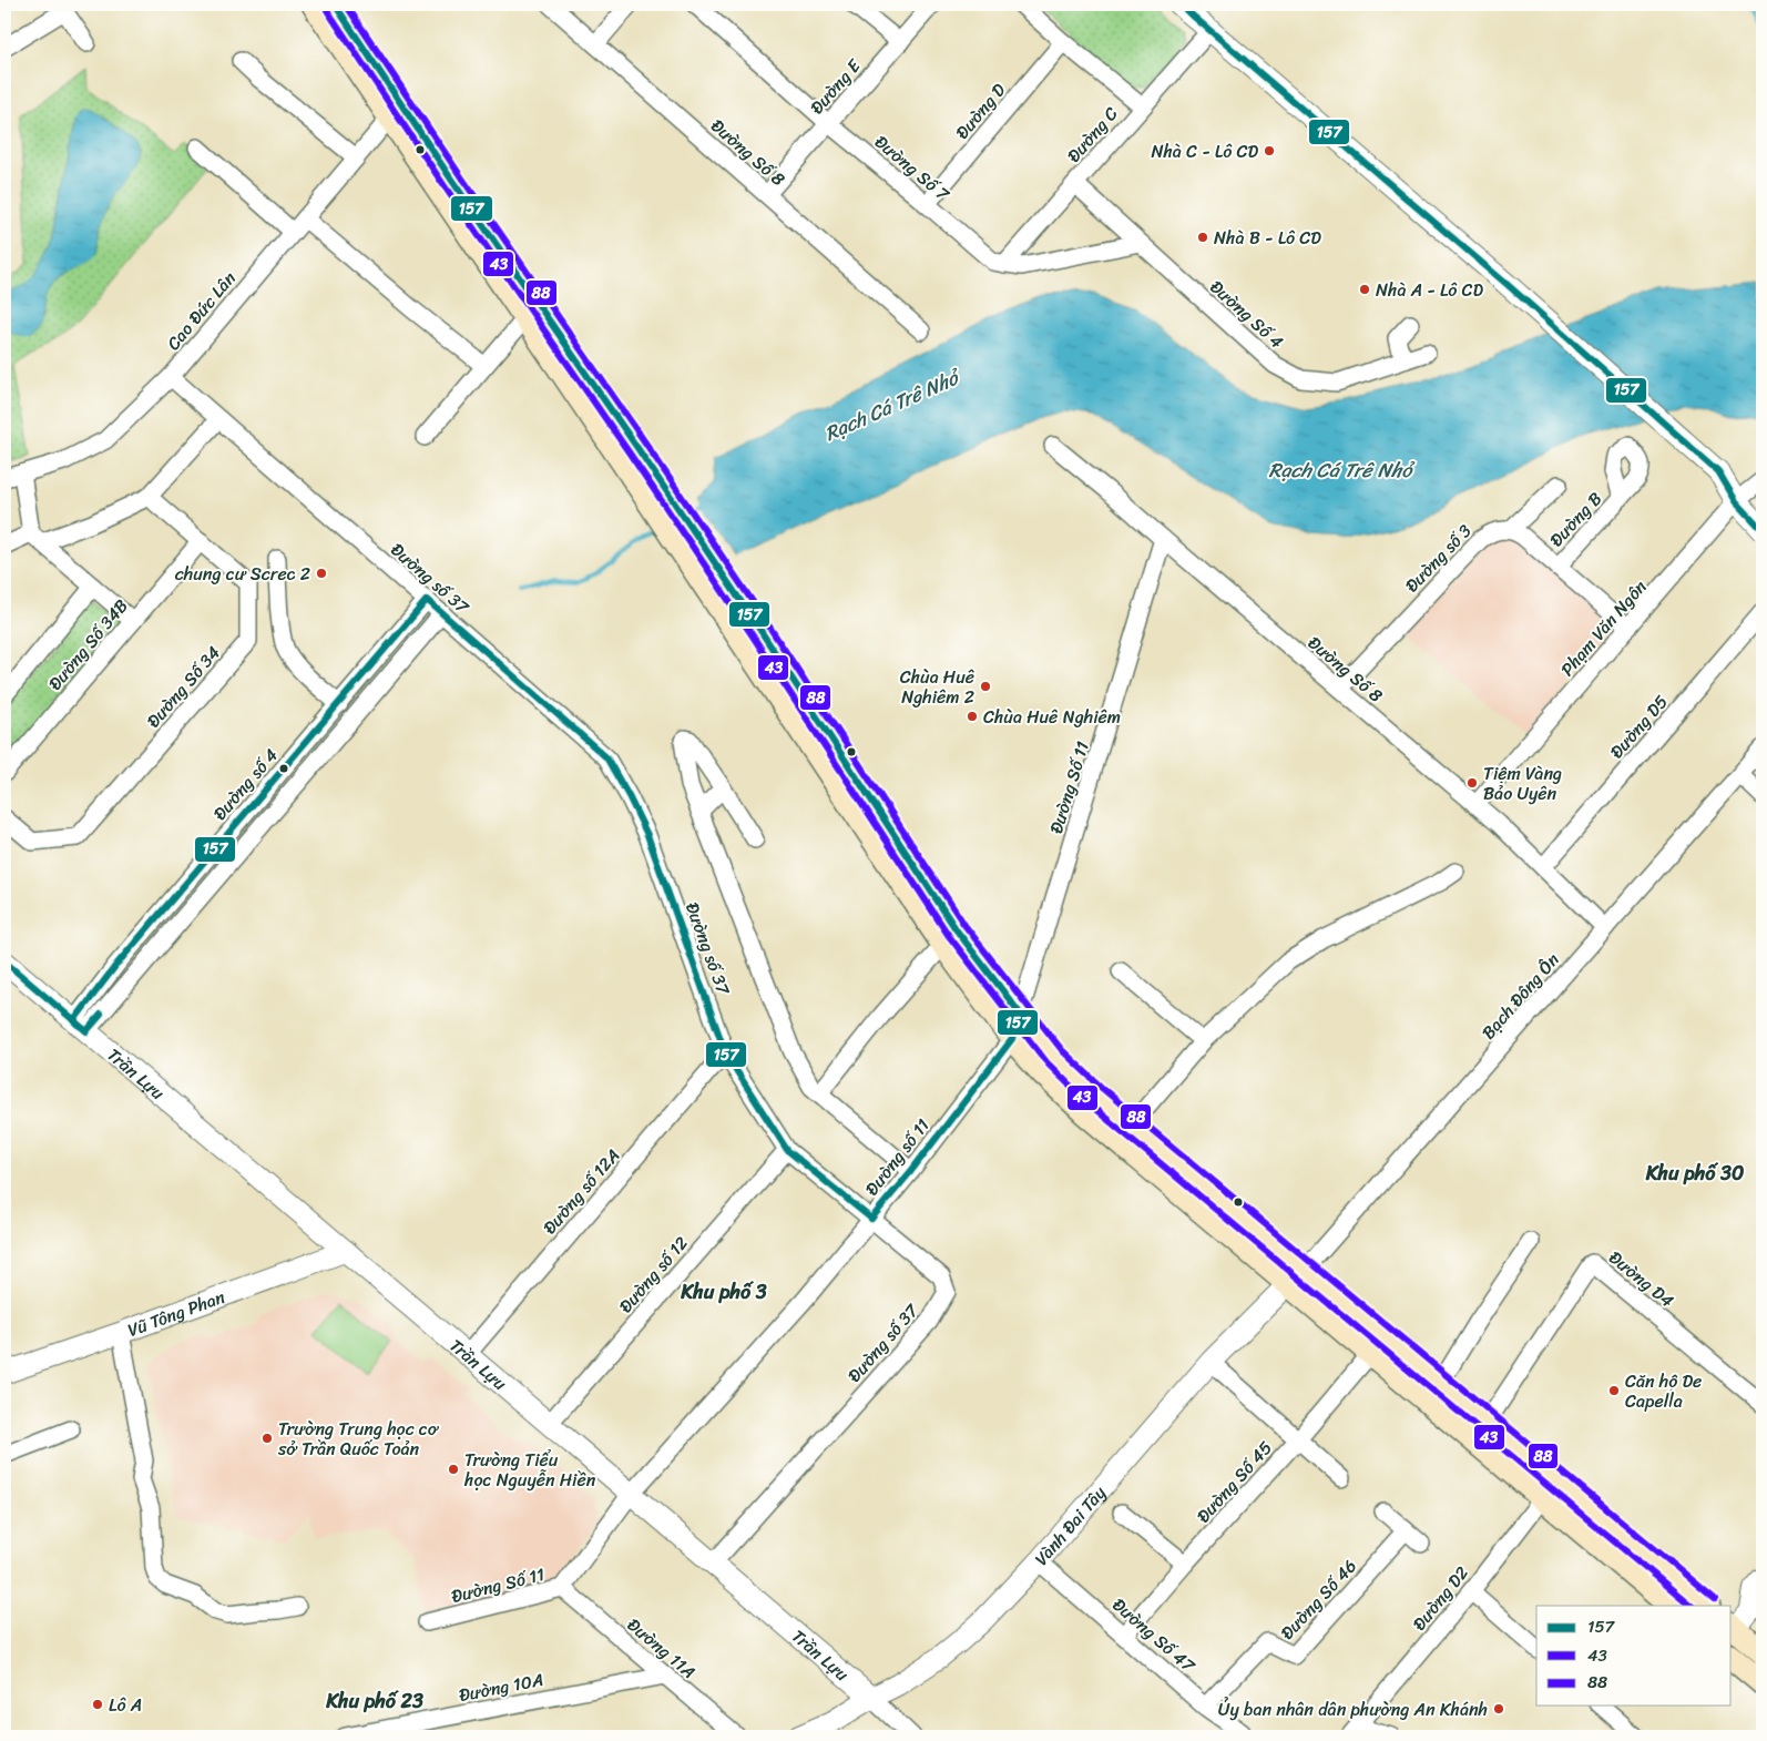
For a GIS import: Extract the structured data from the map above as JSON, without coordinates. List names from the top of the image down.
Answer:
{
  "streets": {
    "street": [
      "Đường E",
      "Đường D",
      "Đường C",
      "Đường Số 8",
      "Đường Số 7",
      "Cao Đức Lân",
      "Đường Số 4",
      "Đường B",
      "Đường số 3",
      "Đường số 37",
      "Phạm Văn Ngôn",
      "Đường Số 34B",
      "Đường Số 34",
      "Đường D5",
      "Đường số 4",
      "Đường Số 11",
      "Bạch Đông Ôn",
      "Trần Lựu",
      "Đường số 11",
      "Đường số 12A",
      "Đường số 12",
      "Đường D4",
      "Vũ Tông Phan",
      "Đường Số 45",
      "Vành Đai Tây",
      "Đường D2",
      "Đường Số 46",
      "Đường Số 47",
      "Đường 11A",
      "Đường 10A"
    ]
  },
  "crossings": [
    ["Đường E", "Đường Số 8"],
    ["Đường E", "Đường Số 7"],
    ["Đường D", "Đường Số 7"],
    ["Đường C", "Đường Số 7"],
    ["Đường C", "Đường Số 4"],
    ["Đường Số 8", "Đường số 3"],
    ["Đường Số 8", "Phạm Văn Ngôn"],
    ["Đường Số 8", "Đường D5"],
    ["Đường Số 8", "Đường Số 11"],
    ["Đường Số 8", "Bạch Đông Ôn"],
    ["Đường Số 7", "Đường Số 4"],
    ["Cao Đức Lân", "Đường số 37"],
    ["Đường số 37", "Đường số 4"],
    ["Đường số 37", "Trần Lựu"],
    ["Đường số 37", "Đường số 11"],
    ["Đường số 37", "Đường số 12A"],
    ["Đường số 37", "Đường số 12"],
    ["Đường Số 34B", "Đường Số 34"],
    ["Đường số 4", "Trần Lựu"],
    ["Đường Số 11", "Trần Lựu"],
    ["Đường Số 11", "Đường số 11"],
    ["Đường Số 11", "Đường 11A"],
    ["Bạch Đông Ôn", "Vành Đai Tây"],
    ["Trần Lựu", "Đường số 11"],
    ["Trần Lựu", "Đường số 12A"],
    ["Trần Lựu", "Đường số 12"],
    ["Trần Lựu", "Vũ Tông Phan"],
    ["Trần Lựu", "Vành Đai Tây"],
    ["Đường Số 45", "Đường Số 47"],
    ["Vành Đai Tây", "Đường Số 47"],
    ["Đường Số 46", "Đường Số 47"],
    ["Đường 11A", "Đường 10A"]
  ],
  "districts": ["Khu phố 30", "Khu phố 3", "Khu phố 23"],
  "water": ["Rạch Cá Trê Nhỏ"],
  "places": [
    "Nhà C - Lô CD",
    "Nhà B - Lô CD",
    "Nhà A - Lô CD",
    "chung cư Screc 2",
    "Chùa Huê Nghiêm 2",
    "Chùa Huê Nghiêm",
    "Tiệm Vàng Bảo Uyên",
    "Căn hộ De Capella",
    "Trường Trung học cơ sở Trần Quốc Toản",
    "Trường Tiểu học Nguyễn Hiền",
    "Lô A",
    "Ủy ban nhân dân phường An Khánh"
  ],
  "lines": ["transit line 157", "transit line 88", "transit line 43"],
  "legend": ["157", "43", "88"]
}
